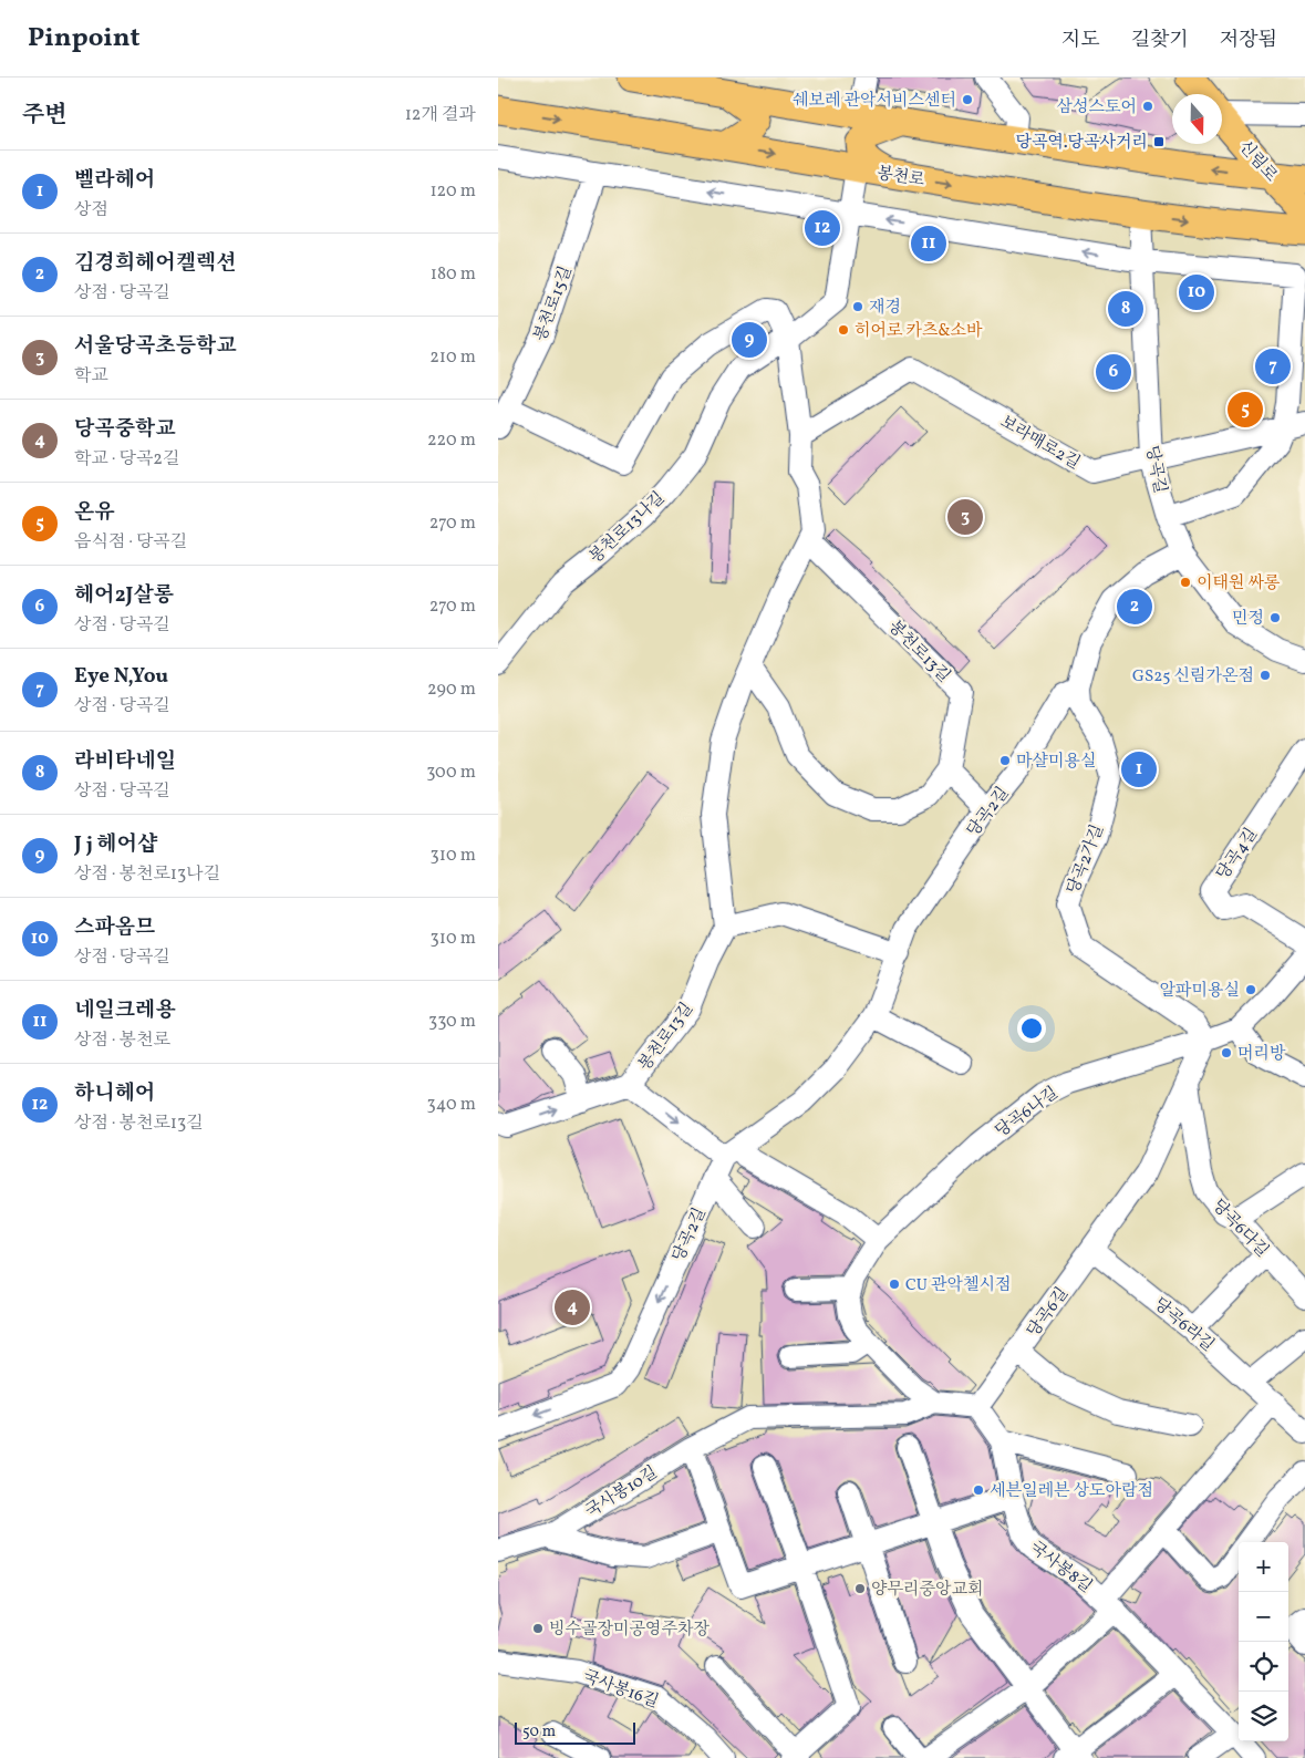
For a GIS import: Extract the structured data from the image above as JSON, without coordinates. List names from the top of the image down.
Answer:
{
  "streets": {
    "main road": ["신림로", "봉천로"],
    "street": [
      "봉천로15길",
      "보라매로2길",
      "당곡길",
      "봉천로13나길",
      "봉천로13길",
      "당곡2길",
      "당곡4길",
      "당곡2가길",
      "당곡6나길",
      "당곡6다길",
      "당곡6길",
      "당곡6라길",
      "국사봉10길",
      "국사봉8길",
      "국사봉16길"
    ]
  },
  "crossings": [
    ["봉천로", "당곡길"],
    ["보라매로2길", "당곡길"],
    ["봉천로13길", "당곡2길"],
    ["당곡2길", "당곡2가길"],
    ["당곡2가길", "당곡6나길"],
    ["당곡2가길", "당곡6길"],
    ["당곡6나길", "당곡6길"],
    ["당곡6나길", "국사봉10길"],
    ["당곡6다길", "당곡6길"],
    ["당곡6길", "당곡6라길"],
    ["당곡6길", "국사봉8길"]
  ],
  "places": {
    "other": [
      "쉐보레 관악서비스센터",
      "삼성스토어",
      "재경",
      "히어로 카츠&소바",
      "이태원 싸롱",
      "민정",
      "GS25 신림가온점",
      "마샬미용실",
      "알파미용실",
      "머리방",
      "CU 관악첼시점",
      "세븐일레븐 상도아람점",
      "양무리중앙교회",
      "빙수골장미공영주차장"
    ],
    "transit": ["당곡역.당곡사거리"]
  },
  "scale_bar": "50 m",
  "north": "bottom",
  "page": {
    "header": "Pinpoint",
    "nav": ["지도", "길찾기", "저장됨"],
    "heading": ["주변", "12개 결과"],
    "list": [
      {
        "mark": "1",
        "name": "벨라헤어",
        "note": "상점",
        "value": "120 m"
      },
      {
        "mark": "2",
        "name": "김경희헤어켈렉션",
        "note": "상점 · 당곡길",
        "value": "180 m"
      },
      {
        "mark": "3",
        "name": "서울당곡초등학교",
        "note": "학교",
        "value": "210 m"
      },
      {
        "mark": "4",
        "name": "당곡중학교",
        "note": "학교 · 당곡2길",
        "value": "220 m"
      },
      {
        "mark": "5",
        "name": "온유",
        "note": "음식점 · 당곡길",
        "value": "270 m"
      },
      {
        "mark": "6",
        "name": "헤어2J살롱",
        "note": "상점 · 당곡길",
        "value": "270 m"
      },
      {
        "mark": "7",
        "name": "Eye N,You",
        "note": "상점 · 당곡길",
        "value": "290 m"
      },
      {
        "mark": "8",
        "name": "라비타네일",
        "note": "상점 · 당곡길",
        "value": "300 m"
      },
      {
        "mark": "9",
        "name": "J j 헤어샵",
        "note": "상점 · 봉천로13나길",
        "value": "310 m"
      },
      {
        "mark": "10",
        "name": "스파옴므",
        "note": "상점 · 당곡길",
        "value": "310 m"
      },
      {
        "mark": "11",
        "name": "네일크레용",
        "note": "상점 · 봉천로",
        "value": "330 m"
      },
      {
        "mark": "12",
        "name": "하니헤어",
        "note": "상점 · 봉천로13길",
        "value": "340 m"
      }
    ],
    "pins": [
      "12",
      "11",
      "10",
      "8",
      "9",
      "7",
      "6",
      "5",
      "3",
      "2",
      "1",
      "4"
    ],
    "map_buttons": ["+", "−"],
    "scale": "50 m"
  }
}
